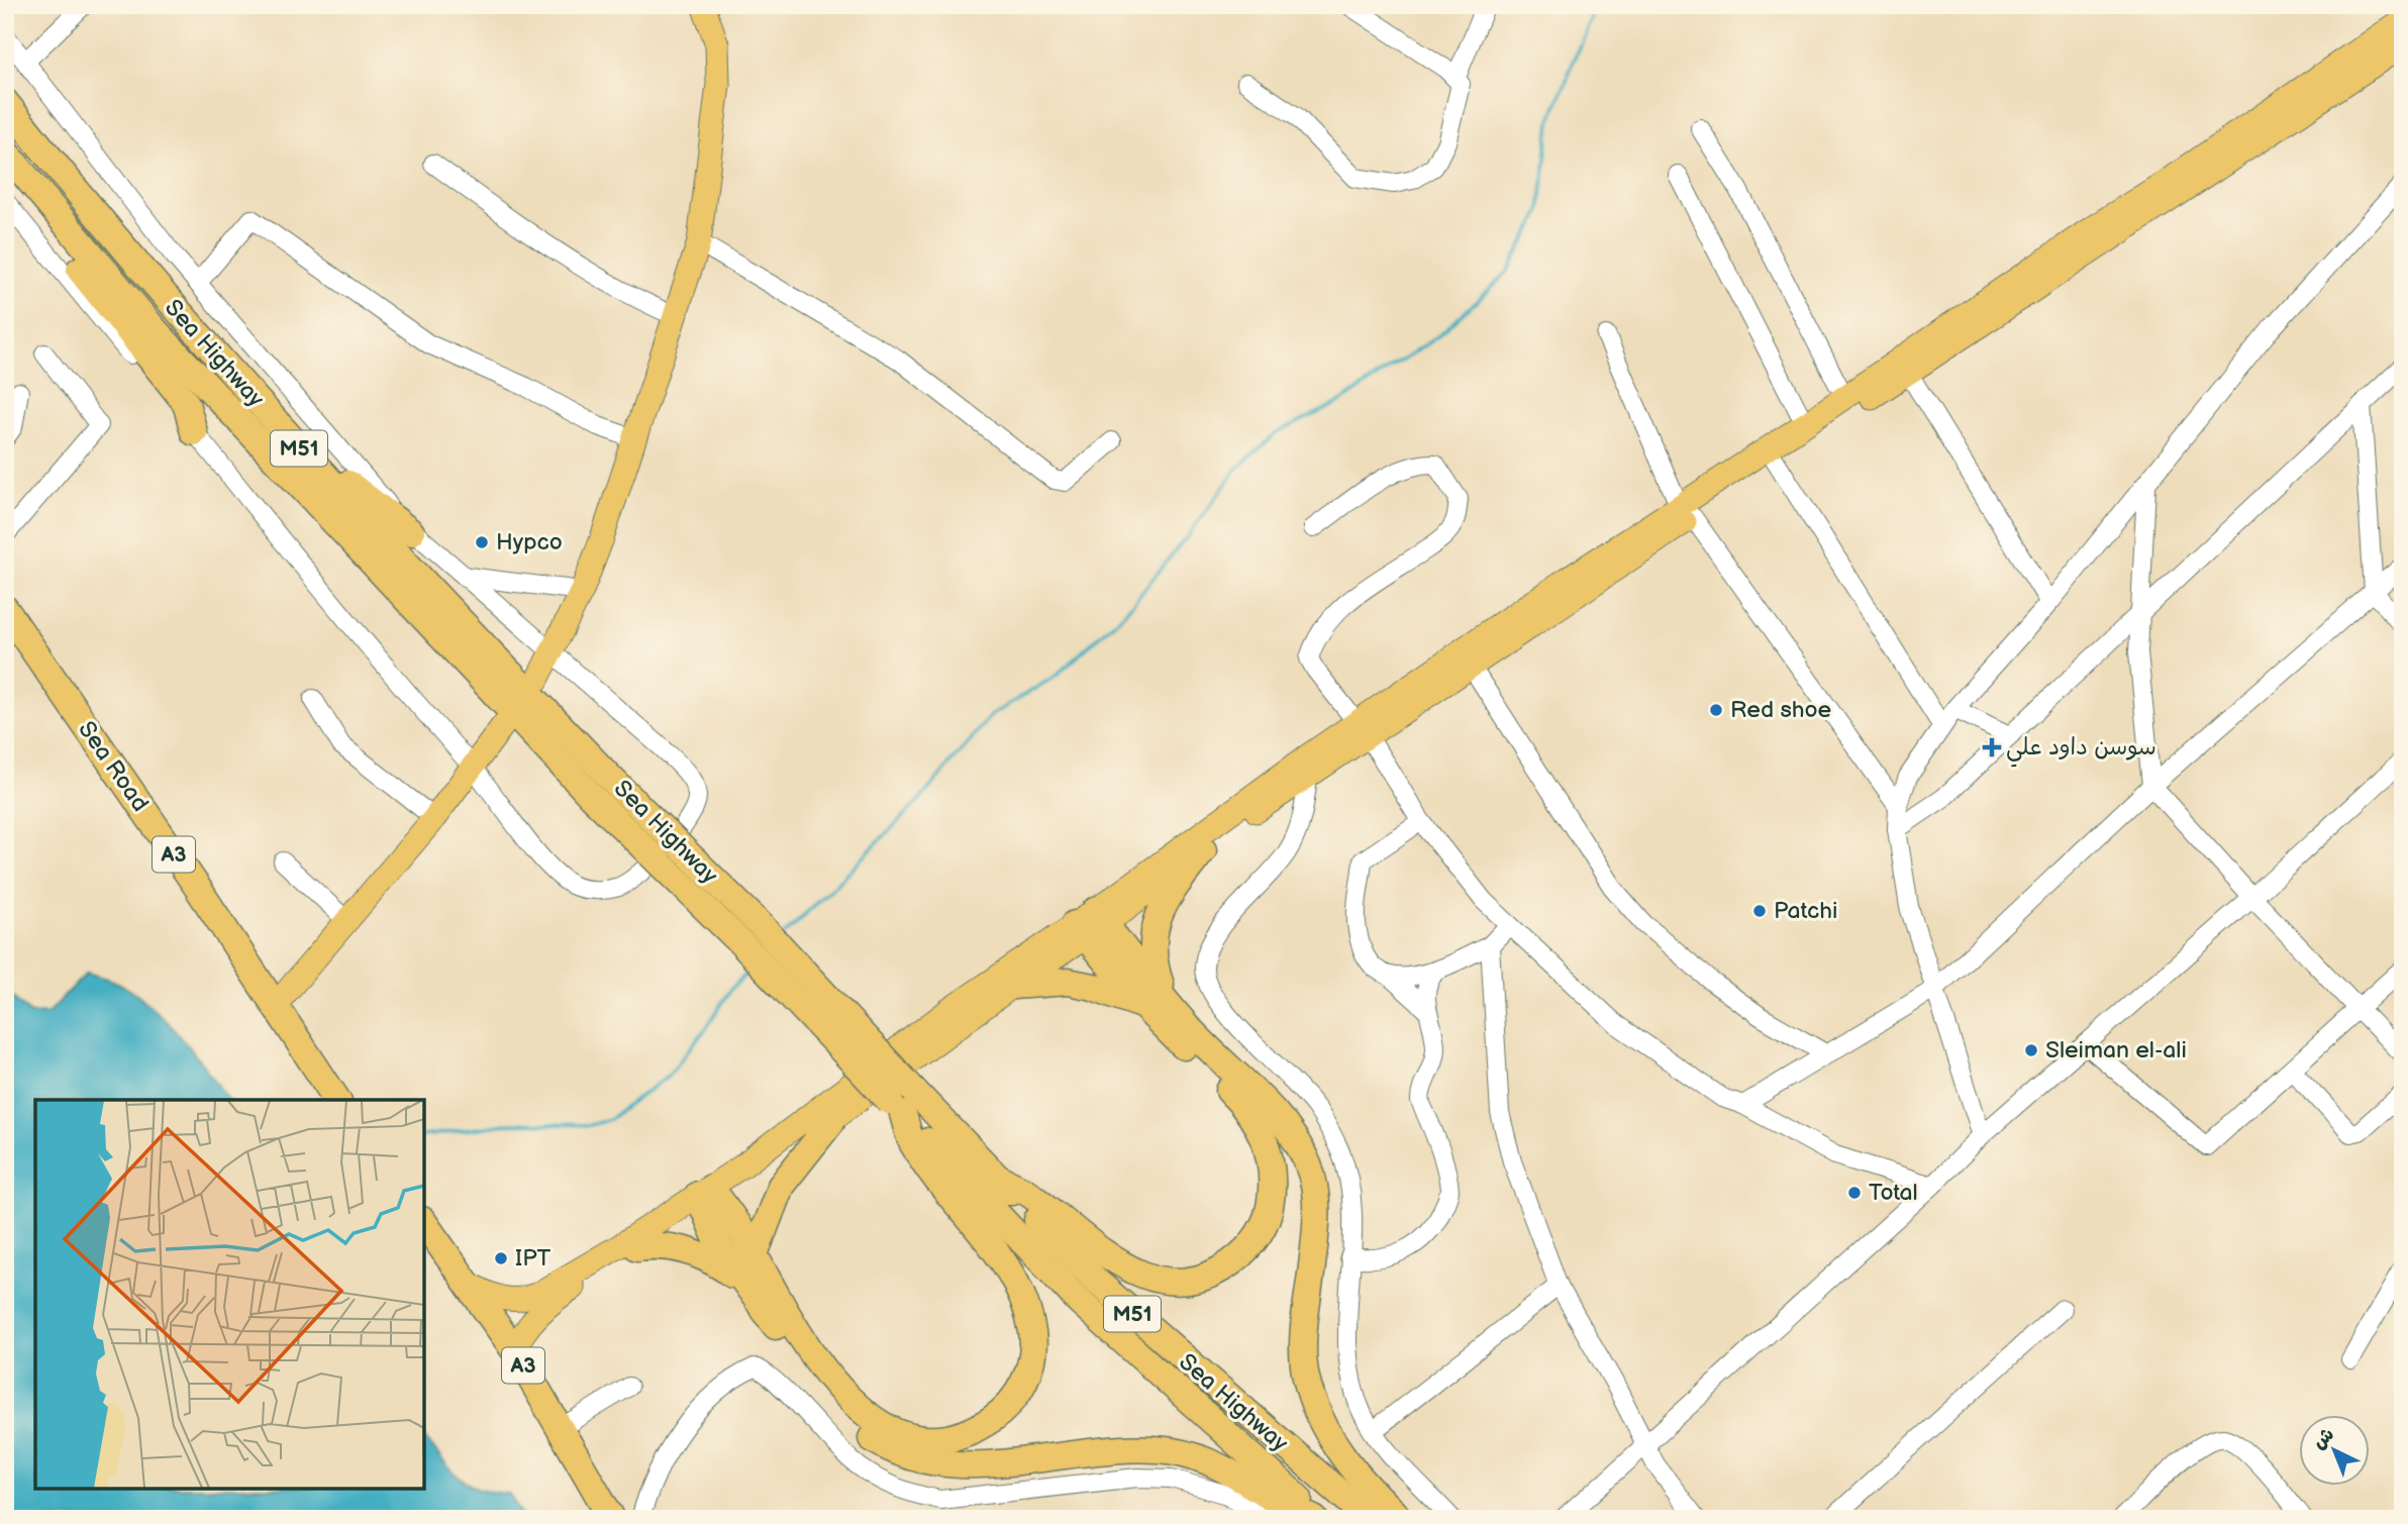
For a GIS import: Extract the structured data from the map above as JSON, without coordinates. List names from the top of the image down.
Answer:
{
  "streets": {
    "highway": [
      "Sea Highway",
      "M51",
      "Sea Road",
      "A3"
    ]
  },
  "places": {
    "other": [
      "Hypco",
      "Red shoe",
      "Patchi",
      "Sleiman el-ali",
      "Total",
      "IPT"
    ],
    "health": ["سوسن داود علي"]
  },
  "north": "top left"
}
